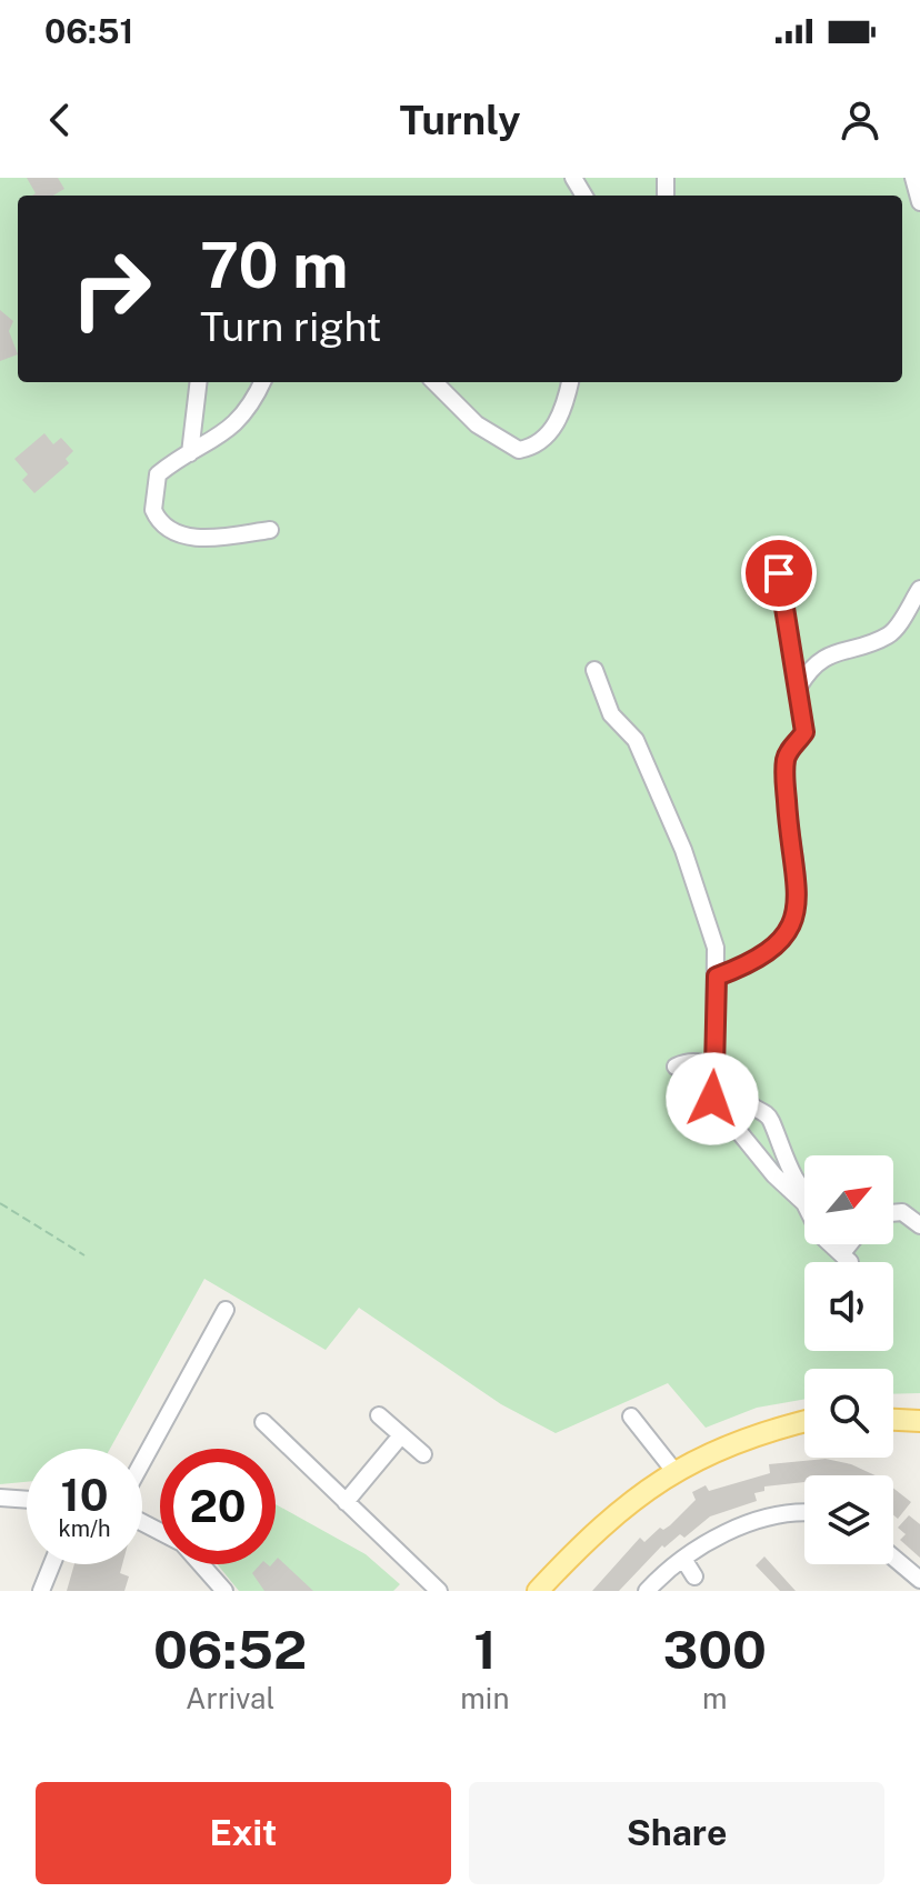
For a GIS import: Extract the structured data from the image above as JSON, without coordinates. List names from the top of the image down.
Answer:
{
  "north": "top right",
  "page": {
    "status": "06:51",
    "header": "Turnly",
    "turn": ["70 m", "Turn right"],
    "speed": "10 km/h",
    "limit": "20",
    "eta": [
      "06:52",
      "Arrival",
      "1",
      "min",
      "300",
      "m"
    ],
    "buttons": ["Exit", "Share"]
  }
}
